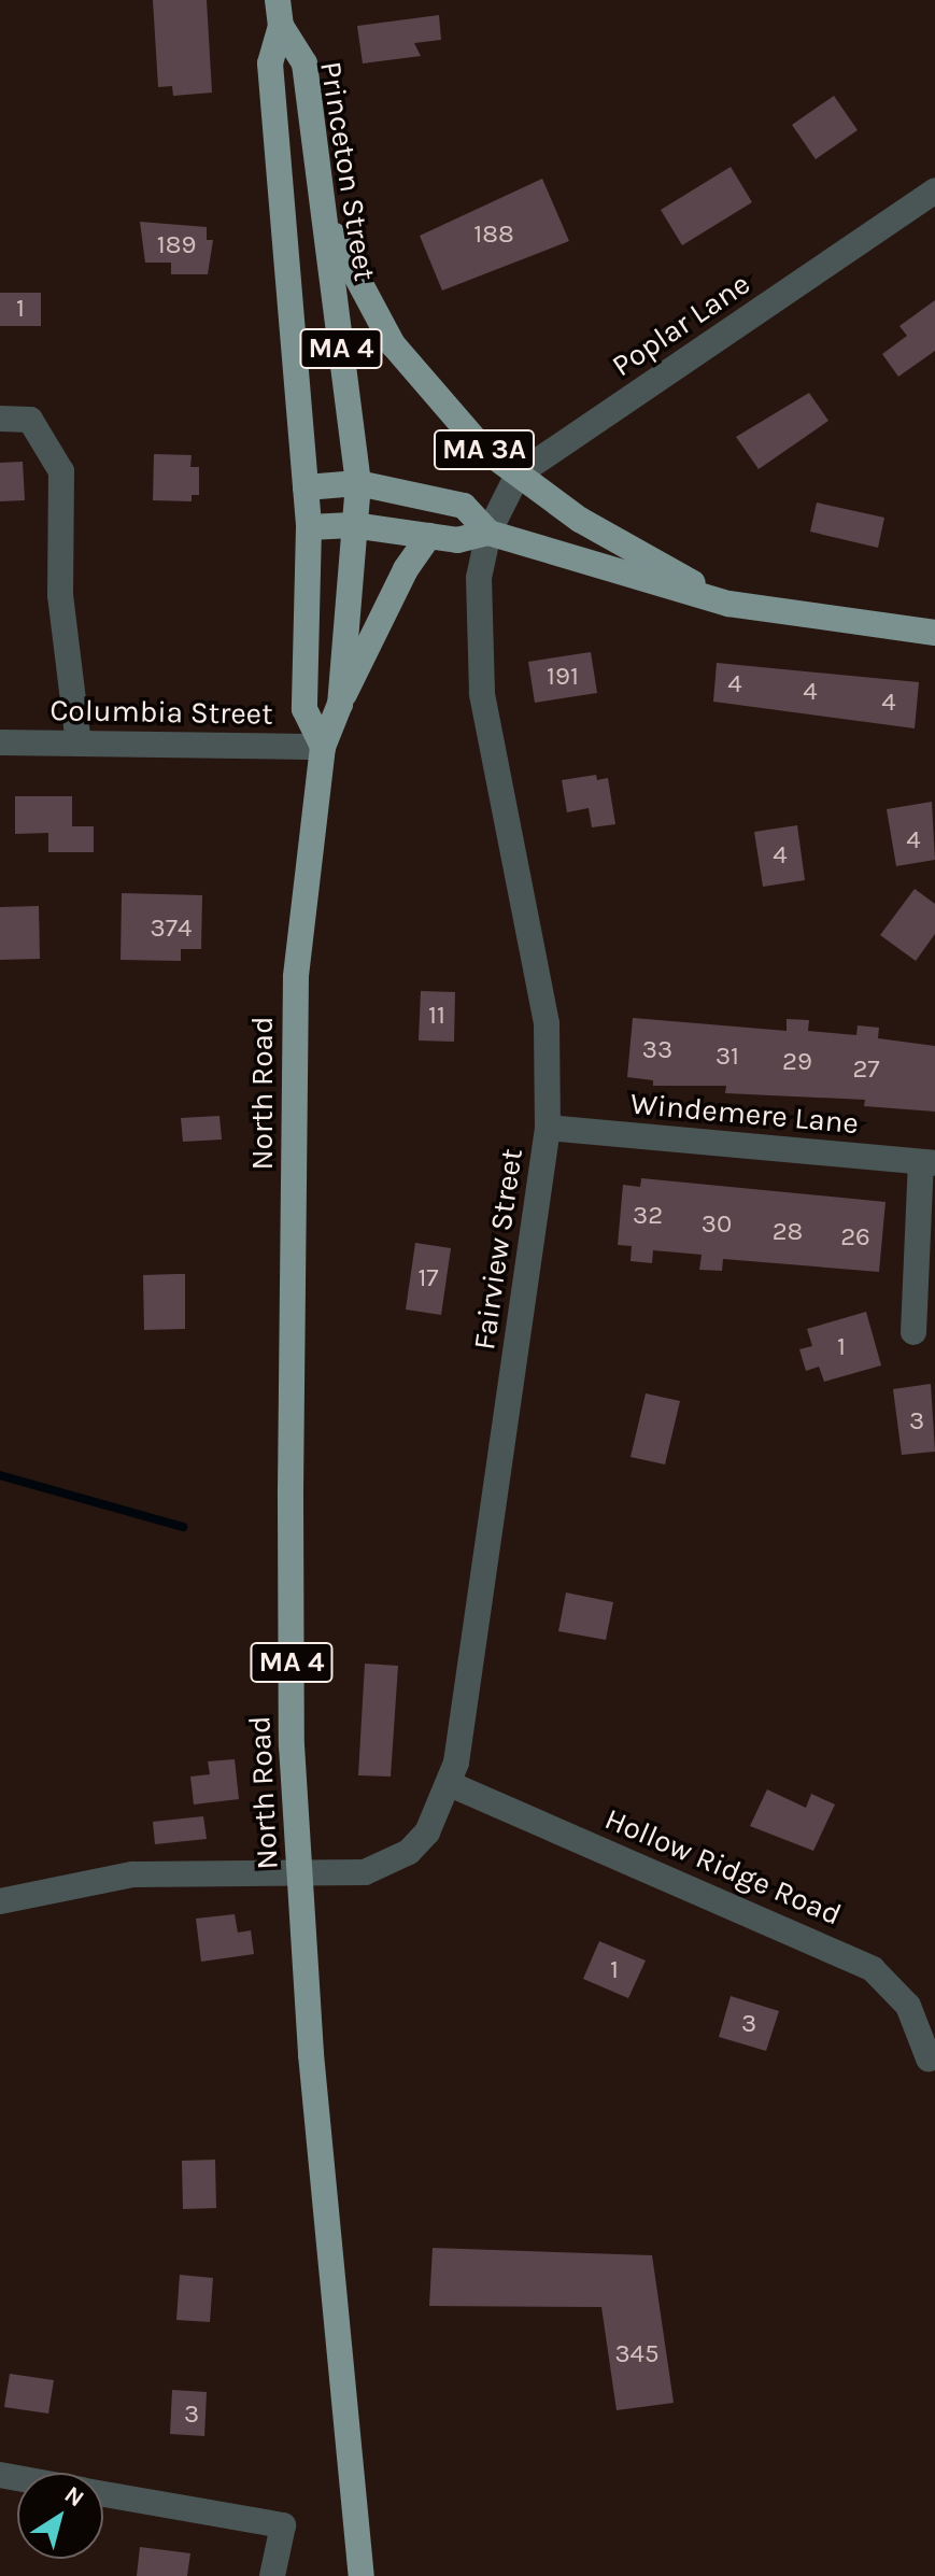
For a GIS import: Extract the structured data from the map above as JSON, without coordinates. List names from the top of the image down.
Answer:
{
  "streets": {
    "main road": [
      "Princeton Street",
      "MA 4",
      "MA 3A",
      "North Road"
    ],
    "street": [
      "Poplar Lane",
      "Columbia Street",
      "Windemere Lane",
      "Fairview Street",
      "Hollow Ridge Road"
    ]
  },
  "crossings": [
    ["Princeton Street", "MA 3A"],
    ["Princeton Street", "North Road"],
    ["Poplar Lane", "MA 3A"],
    ["Poplar Lane", "Fairview Street"],
    ["MA 3A", "North Road"],
    ["MA 3A", "Fairview Street"],
    ["Columbia Street", "North Road"],
    ["North Road", "Fairview Street"],
    ["Windemere Lane", "Fairview Street"],
    ["Fairview Street", "Hollow Ridge Road"]
  ],
  "house_numbers": [
    "188",
    "189",
    "1",
    "191",
    "4",
    "4",
    "4",
    "4",
    "4",
    "374",
    "11",
    "33",
    "31",
    "29",
    "27",
    "32",
    "30",
    "28",
    "26",
    "17",
    "1",
    "3",
    "1",
    "3",
    "345",
    "3"
  ],
  "north": "top right"
}
